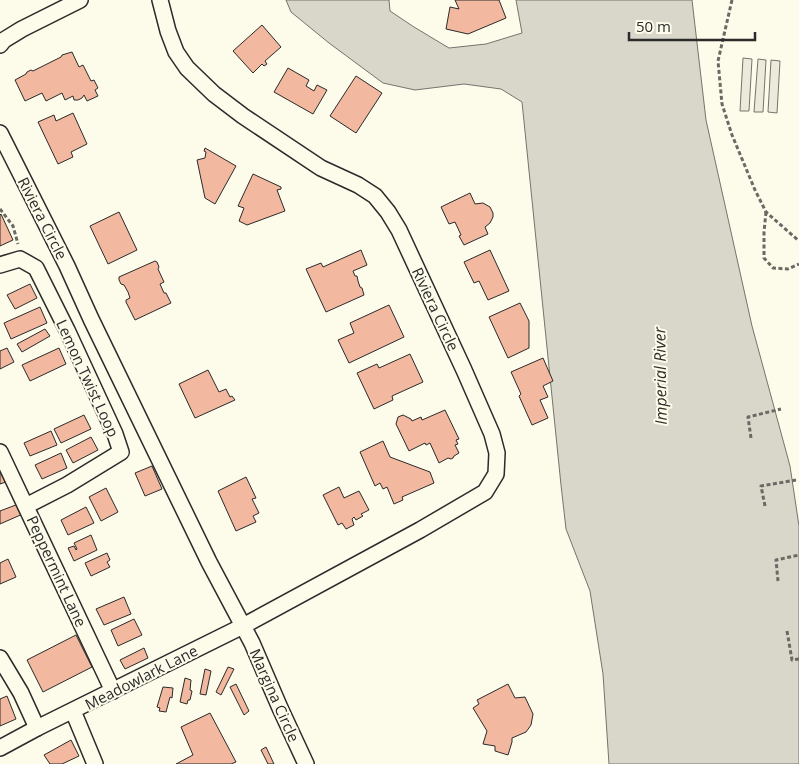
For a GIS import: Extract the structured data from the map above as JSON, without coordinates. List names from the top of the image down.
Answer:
{
  "streets": {
    "street": [
      "Riviera Circle",
      "Lemon Twist Loop",
      "Peppermint Lane",
      "Meadowlark Lane",
      "Margina Circle"
    ]
  },
  "crossings": [
    ["Riviera Circle", "Meadowlark Lane"],
    ["Riviera Circle", "Margina Circle"],
    ["Lemon Twist Loop", "Peppermint Lane"],
    ["Peppermint Lane", "Meadowlark Lane"],
    ["Meadowlark Lane", "Margina Circle"]
  ],
  "water": ["Imperial River"],
  "scale_bar": "50 m"
}
